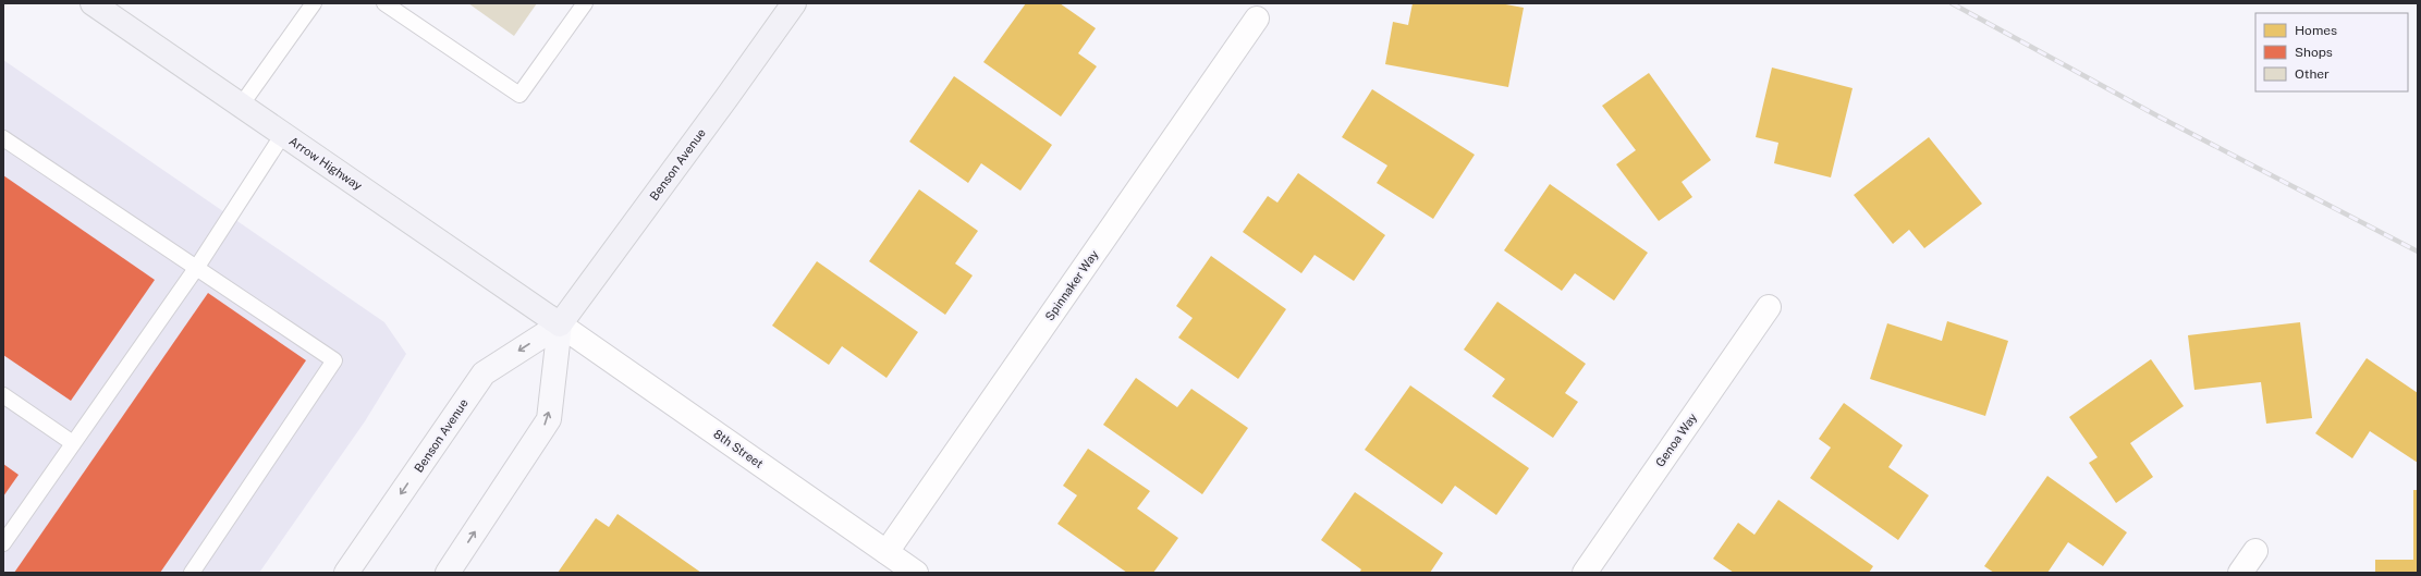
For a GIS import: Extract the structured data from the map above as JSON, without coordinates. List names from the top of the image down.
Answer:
{
  "streets": {
    "main road": ["Arrow Highway", "Benson Avenue"],
    "street": ["Spinnaker Way", "Genoa Way", "8th Street"]
  },
  "crossings": [
    ["Arrow Highway", "Benson Avenue"],
    ["Arrow Highway", "8th Street"],
    ["Benson Avenue", "8th Street"],
    ["Spinnaker Way", "8th Street"]
  ],
  "legend": ["Homes", "Shops", "Other"]
}
